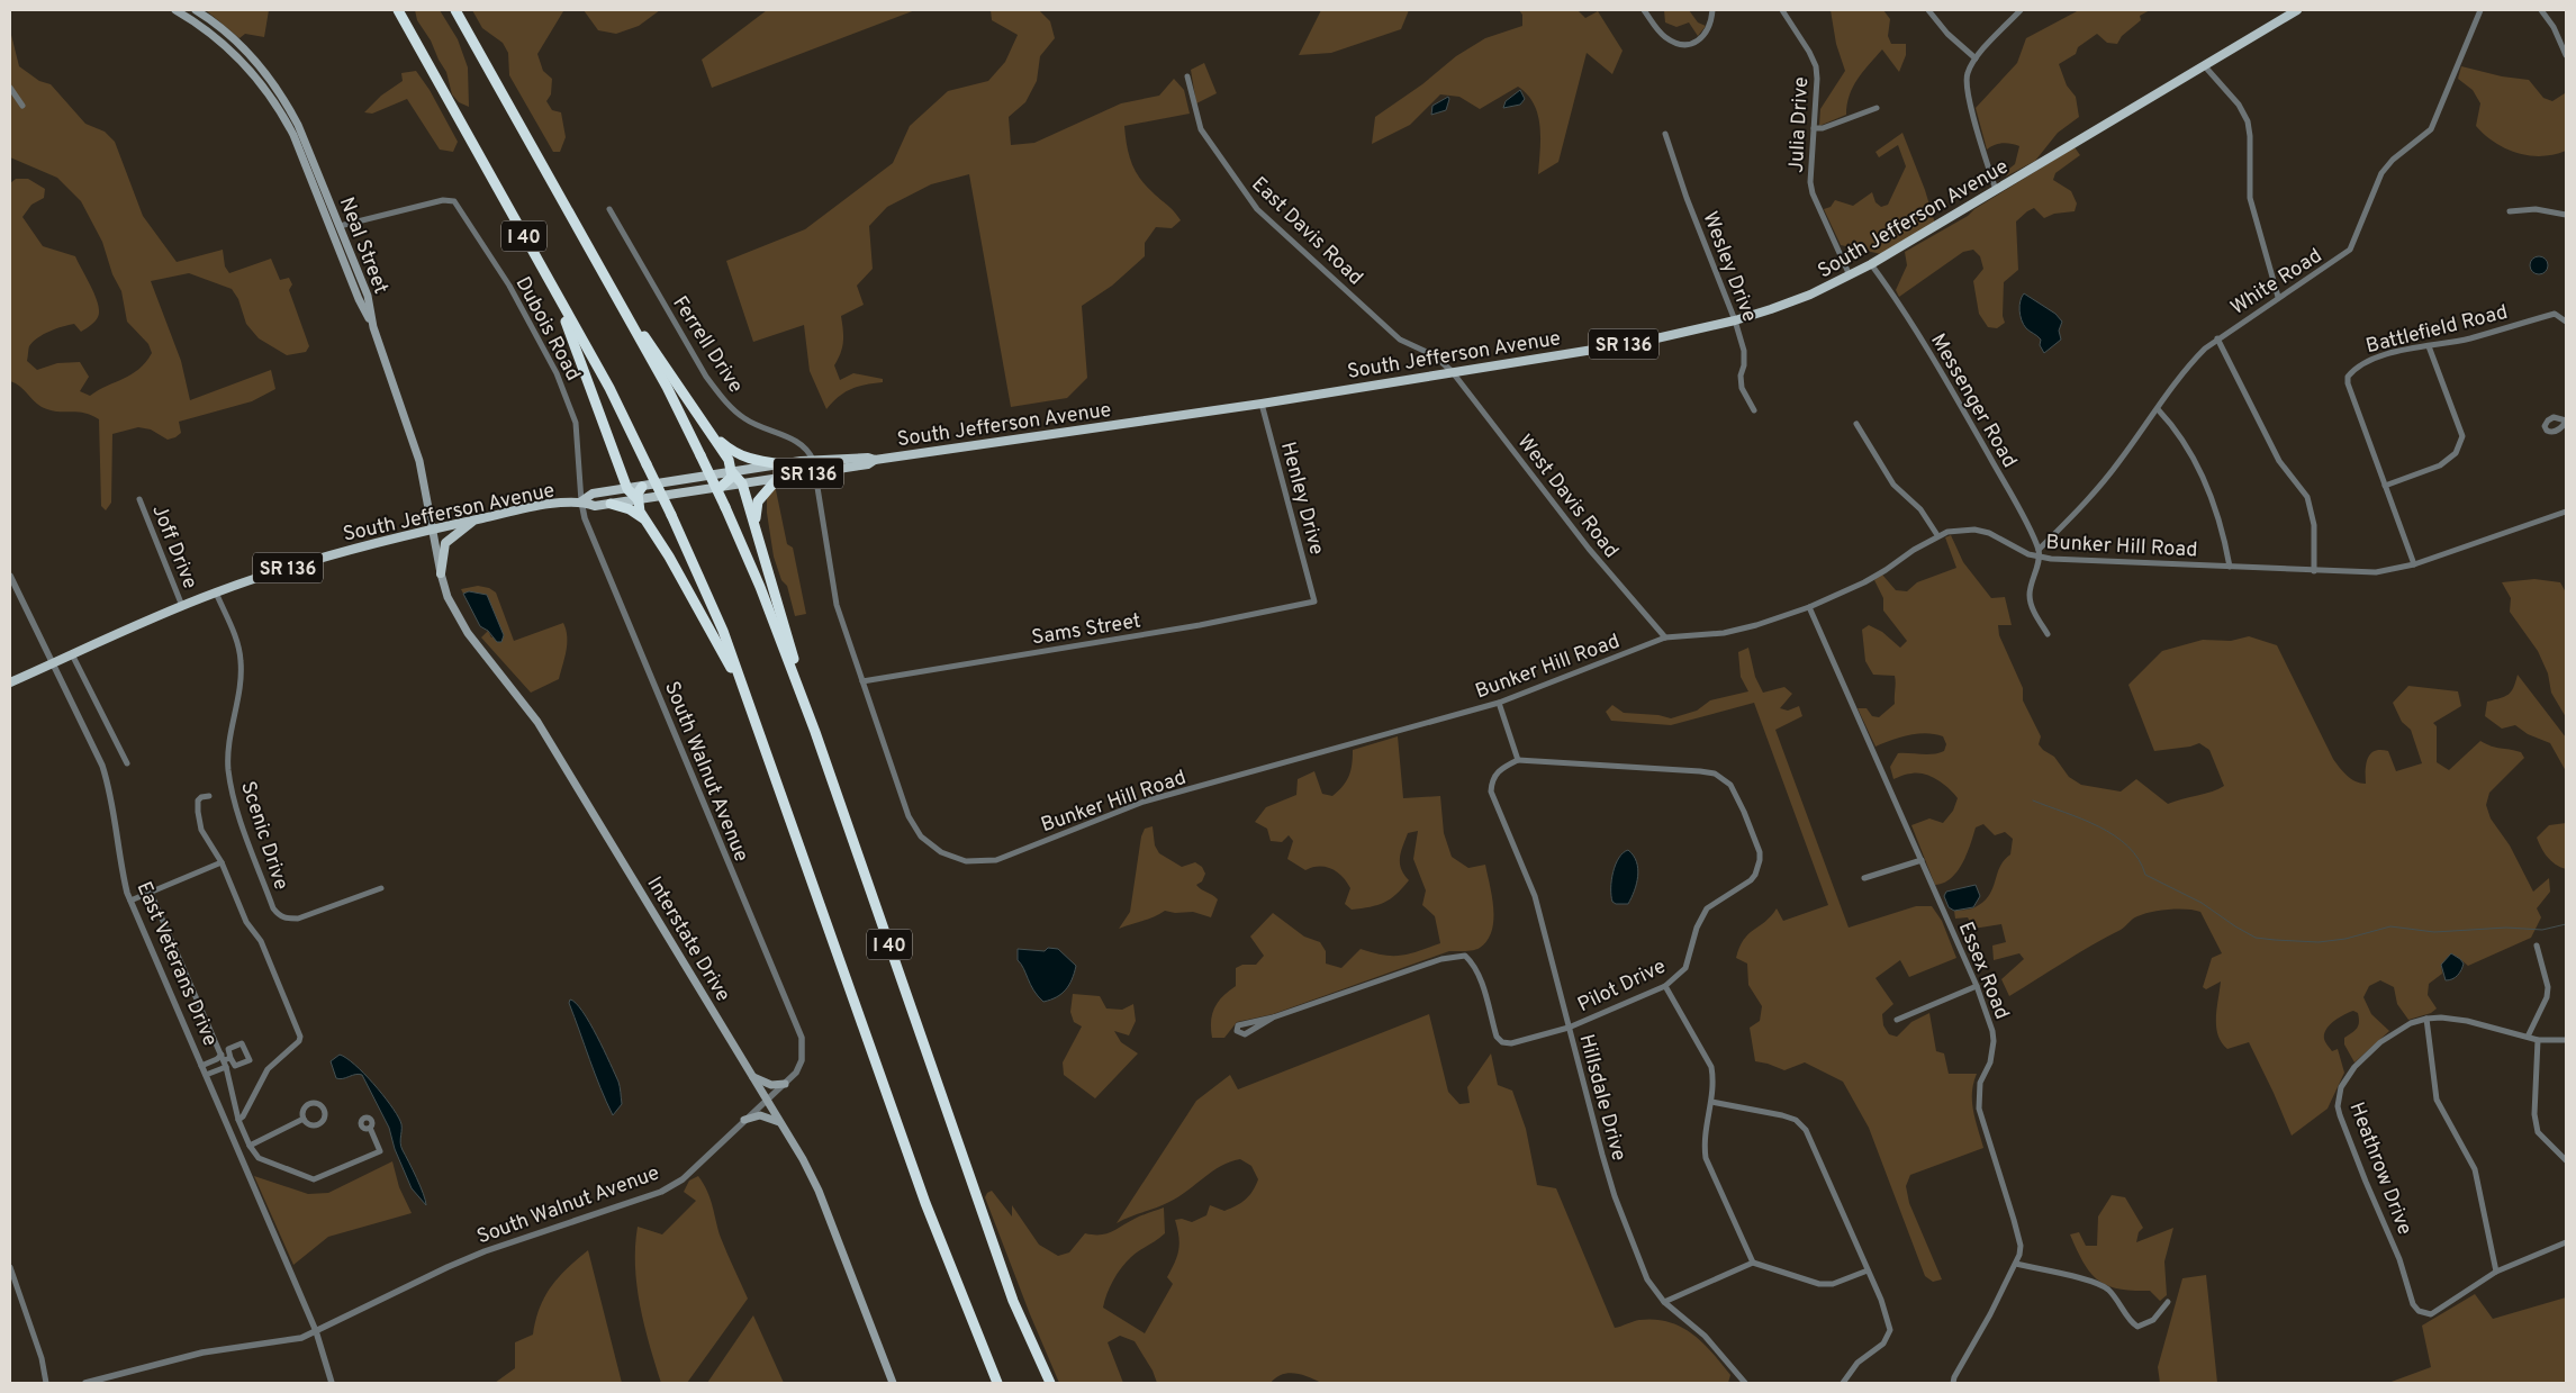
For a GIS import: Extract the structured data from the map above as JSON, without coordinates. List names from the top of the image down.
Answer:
{
  "streets": {
    "highway": ["I 40"],
    "main road": [
      "South Jefferson Avenue",
      "Neal Street",
      "SR 136",
      "Interstate Drive"
    ],
    "street": [
      "Julia Drive",
      "East Davis Road",
      "Wesley Drive",
      "White Road",
      "Dubois Road",
      "Battlefield Road",
      "Ferrell Drive",
      "Messenger Road",
      "West Davis Road",
      "Henley Drive",
      "Bunker Hill Road",
      "Joff Drive",
      "Sams Street",
      "South Walnut Avenue",
      "Scenic Drive",
      "East Veterans Drive",
      "Essex Road",
      "Pilot Drive",
      "Hillsdale Drive",
      "Heathrow Drive"
    ]
  },
  "crossings": [
    ["Julia Drive", "South Jefferson Avenue"],
    ["South Jefferson Avenue", "East Davis Road"],
    ["South Jefferson Avenue", "Neal Street"],
    ["South Jefferson Avenue", "Wesley Drive"],
    ["South Jefferson Avenue", "Dubois Road"],
    ["South Jefferson Avenue", "Ferrell Drive"],
    ["South Jefferson Avenue", "Messenger Road"],
    ["South Jefferson Avenue", "West Davis Road"],
    ["South Jefferson Avenue", "Henley Drive"],
    ["South Jefferson Avenue", "Bunker Hill Road"],
    ["South Jefferson Avenue", "Joff Drive"],
    ["South Jefferson Avenue", "South Walnut Avenue"],
    ["South Jefferson Avenue", "Scenic Drive"],
    ["South Jefferson Avenue", "Interstate Drive"],
    ["South Jefferson Avenue", "East Veterans Drive"],
    ["East Davis Road", "West Davis Road"],
    ["Neal Street", "Dubois Road"],
    ["Neal Street", "Interstate Drive"],
    ["White Road", "Messenger Road"],
    ["Dubois Road", "South Walnut Avenue"],
    ["Battlefield Road", "Bunker Hill Road"],
    ["Ferrell Drive", "Bunker Hill Road"],
    ["Messenger Road", "Bunker Hill Road"],
    ["West Davis Road", "Bunker Hill Road"],
    ["Henley Drive", "Sams Street"],
    ["Bunker Hill Road", "Sams Street"],
    ["Bunker Hill Road", "Essex Road"],
    ["South Walnut Avenue", "Interstate Drive"],
    ["South Walnut Avenue", "East Veterans Drive"],
    ["Pilot Drive", "Hillsdale Drive"]
  ]
}
